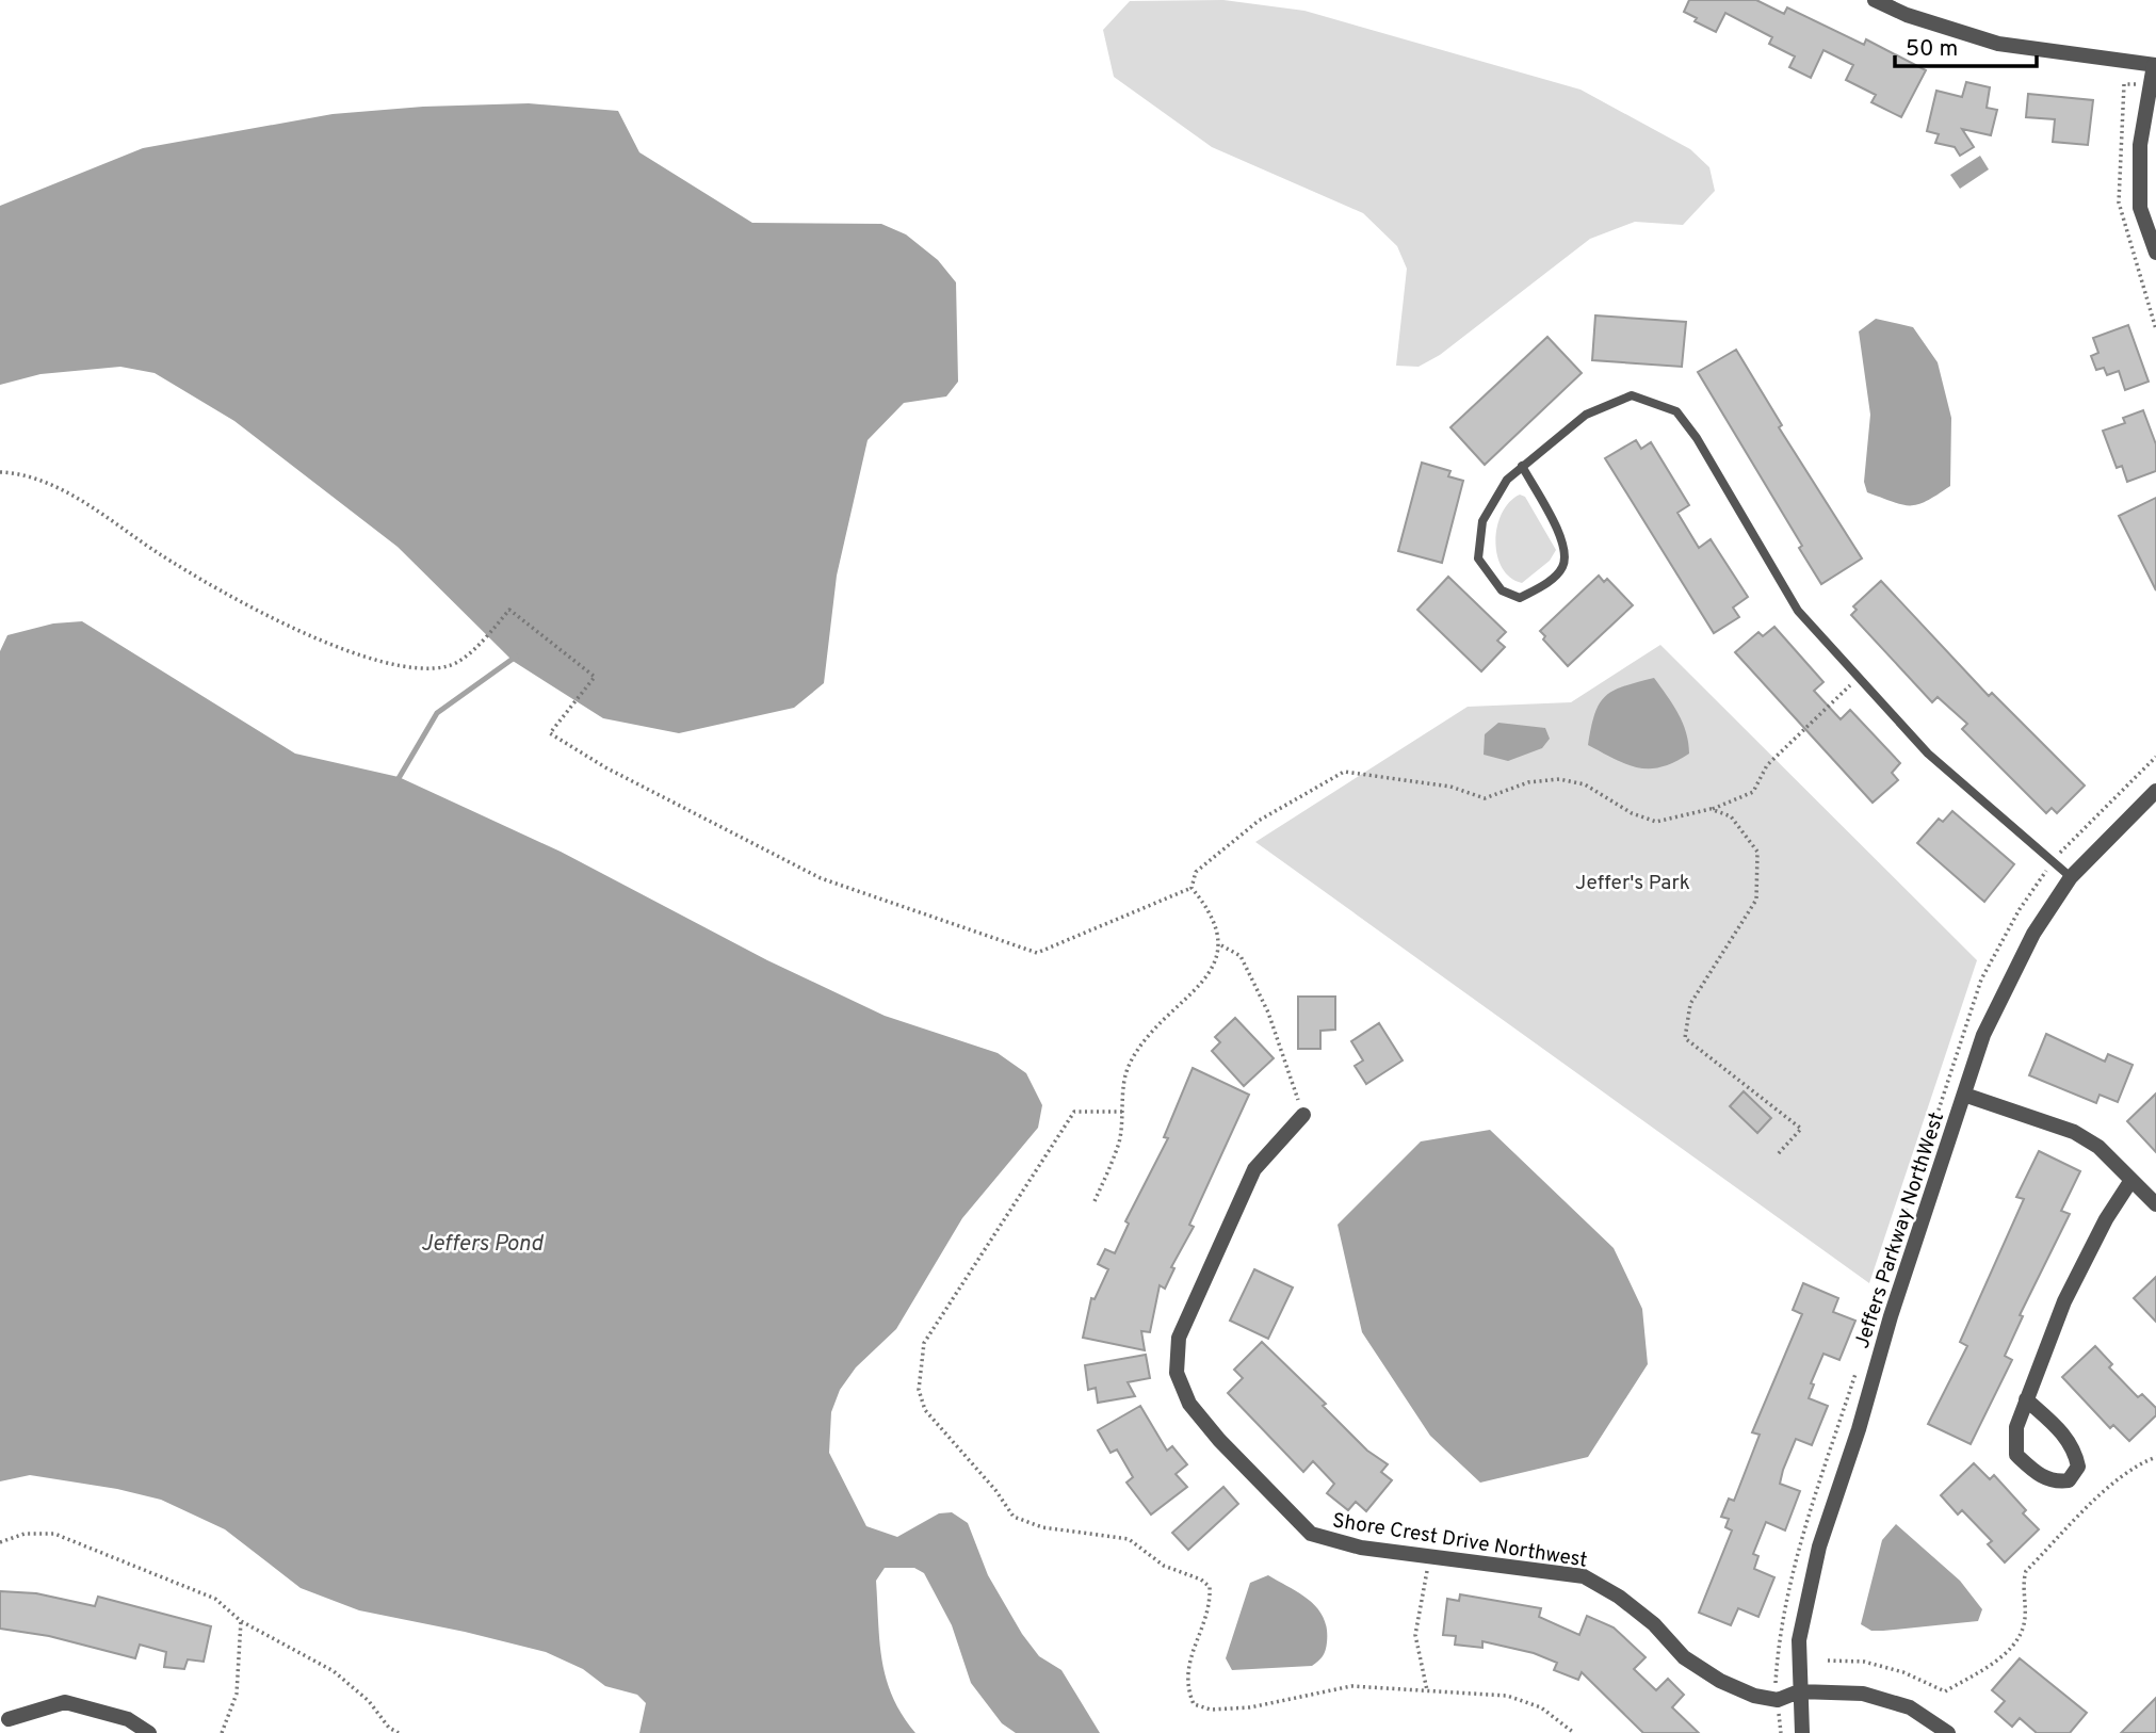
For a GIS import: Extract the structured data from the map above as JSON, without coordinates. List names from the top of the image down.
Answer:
{
  "streets": {
    "street": ["Jeffers Parkway NorthWest", "Shore Crest Drive Northwest"]
  },
  "crossings": [
    ["Jeffers Parkway NorthWest", "Shore Crest Drive Northwest"]
  ],
  "water": ["Jeffers Pond"],
  "parks": ["Jeffer's Park"],
  "scale_bar": "50 m"
}
